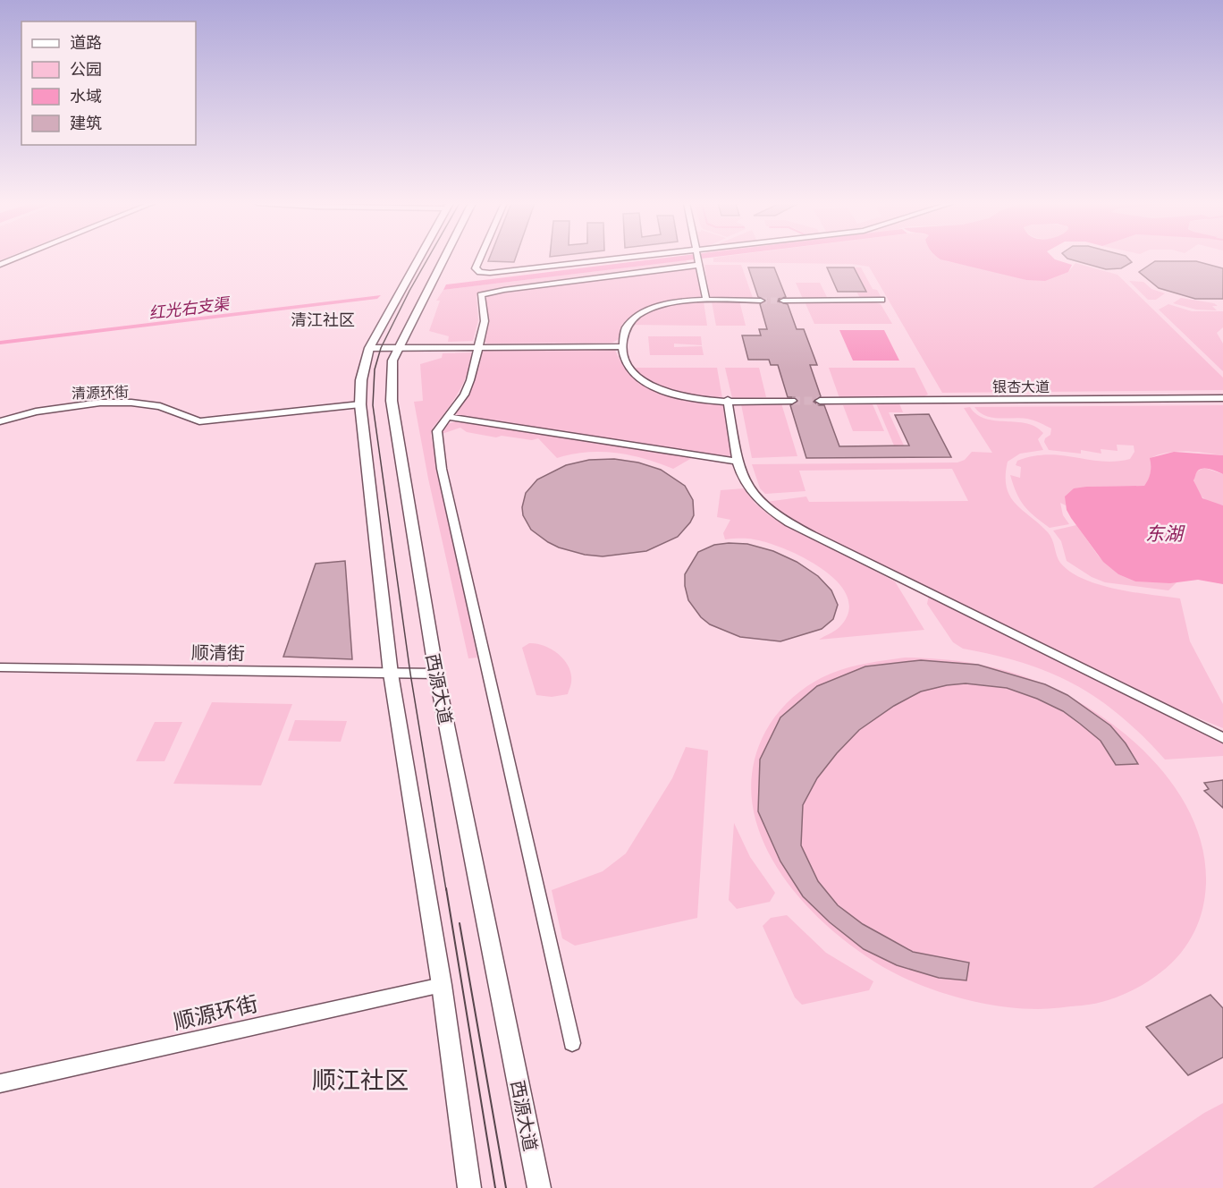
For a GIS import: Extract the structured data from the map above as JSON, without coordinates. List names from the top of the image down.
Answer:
{
  "streets": {
    "main road": ["西源大道"],
    "street": [
      "银杏大道",
      "清源环街",
      "顺清街",
      "顺源环街"
    ]
  },
  "crossings": [
    ["顺清街", "西源大道"]
  ],
  "districts": ["清江社区", "顺江社区"],
  "water": ["红光右支渠", "东湖"],
  "legend": [
    "道路",
    "公园",
    "水域",
    "建筑"
  ]
}
